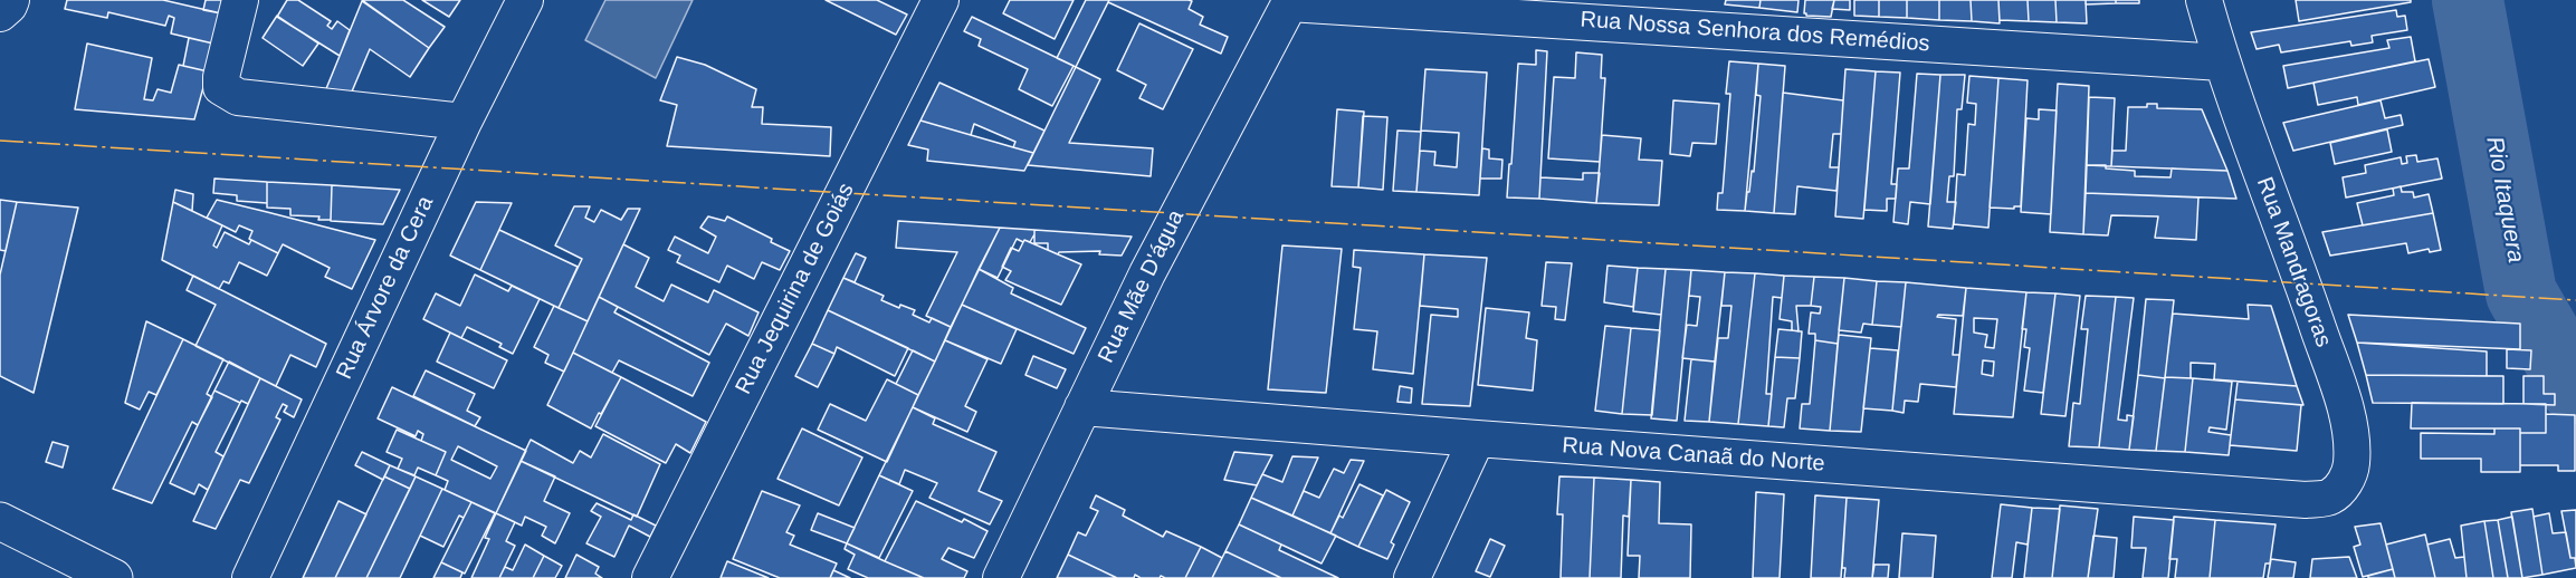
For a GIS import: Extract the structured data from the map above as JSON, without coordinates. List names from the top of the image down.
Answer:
{
  "streets": {
    "street": [
      "Rua Nossa Senhora dos Remédios",
      "Rua Mandragoras",
      "Rua Mãe D'água",
      "Rua Árvore da Cera",
      "Rua Jequirina de Goiás",
      "Rua Nova Canaã do Norte"
    ]
  },
  "crossings": [
    ["Rua Nossa Senhora dos Remédios", "Rua Mandragoras"],
    ["Rua Nossa Senhora dos Remédios", "Rua Mãe D'água"],
    ["Rua Mandragoras", "Rua Nova Canaã do Norte"],
    ["Rua Mãe D'água", "Rua Nova Canaã do Norte"]
  ],
  "water": ["Rio Itaquera"]
}
